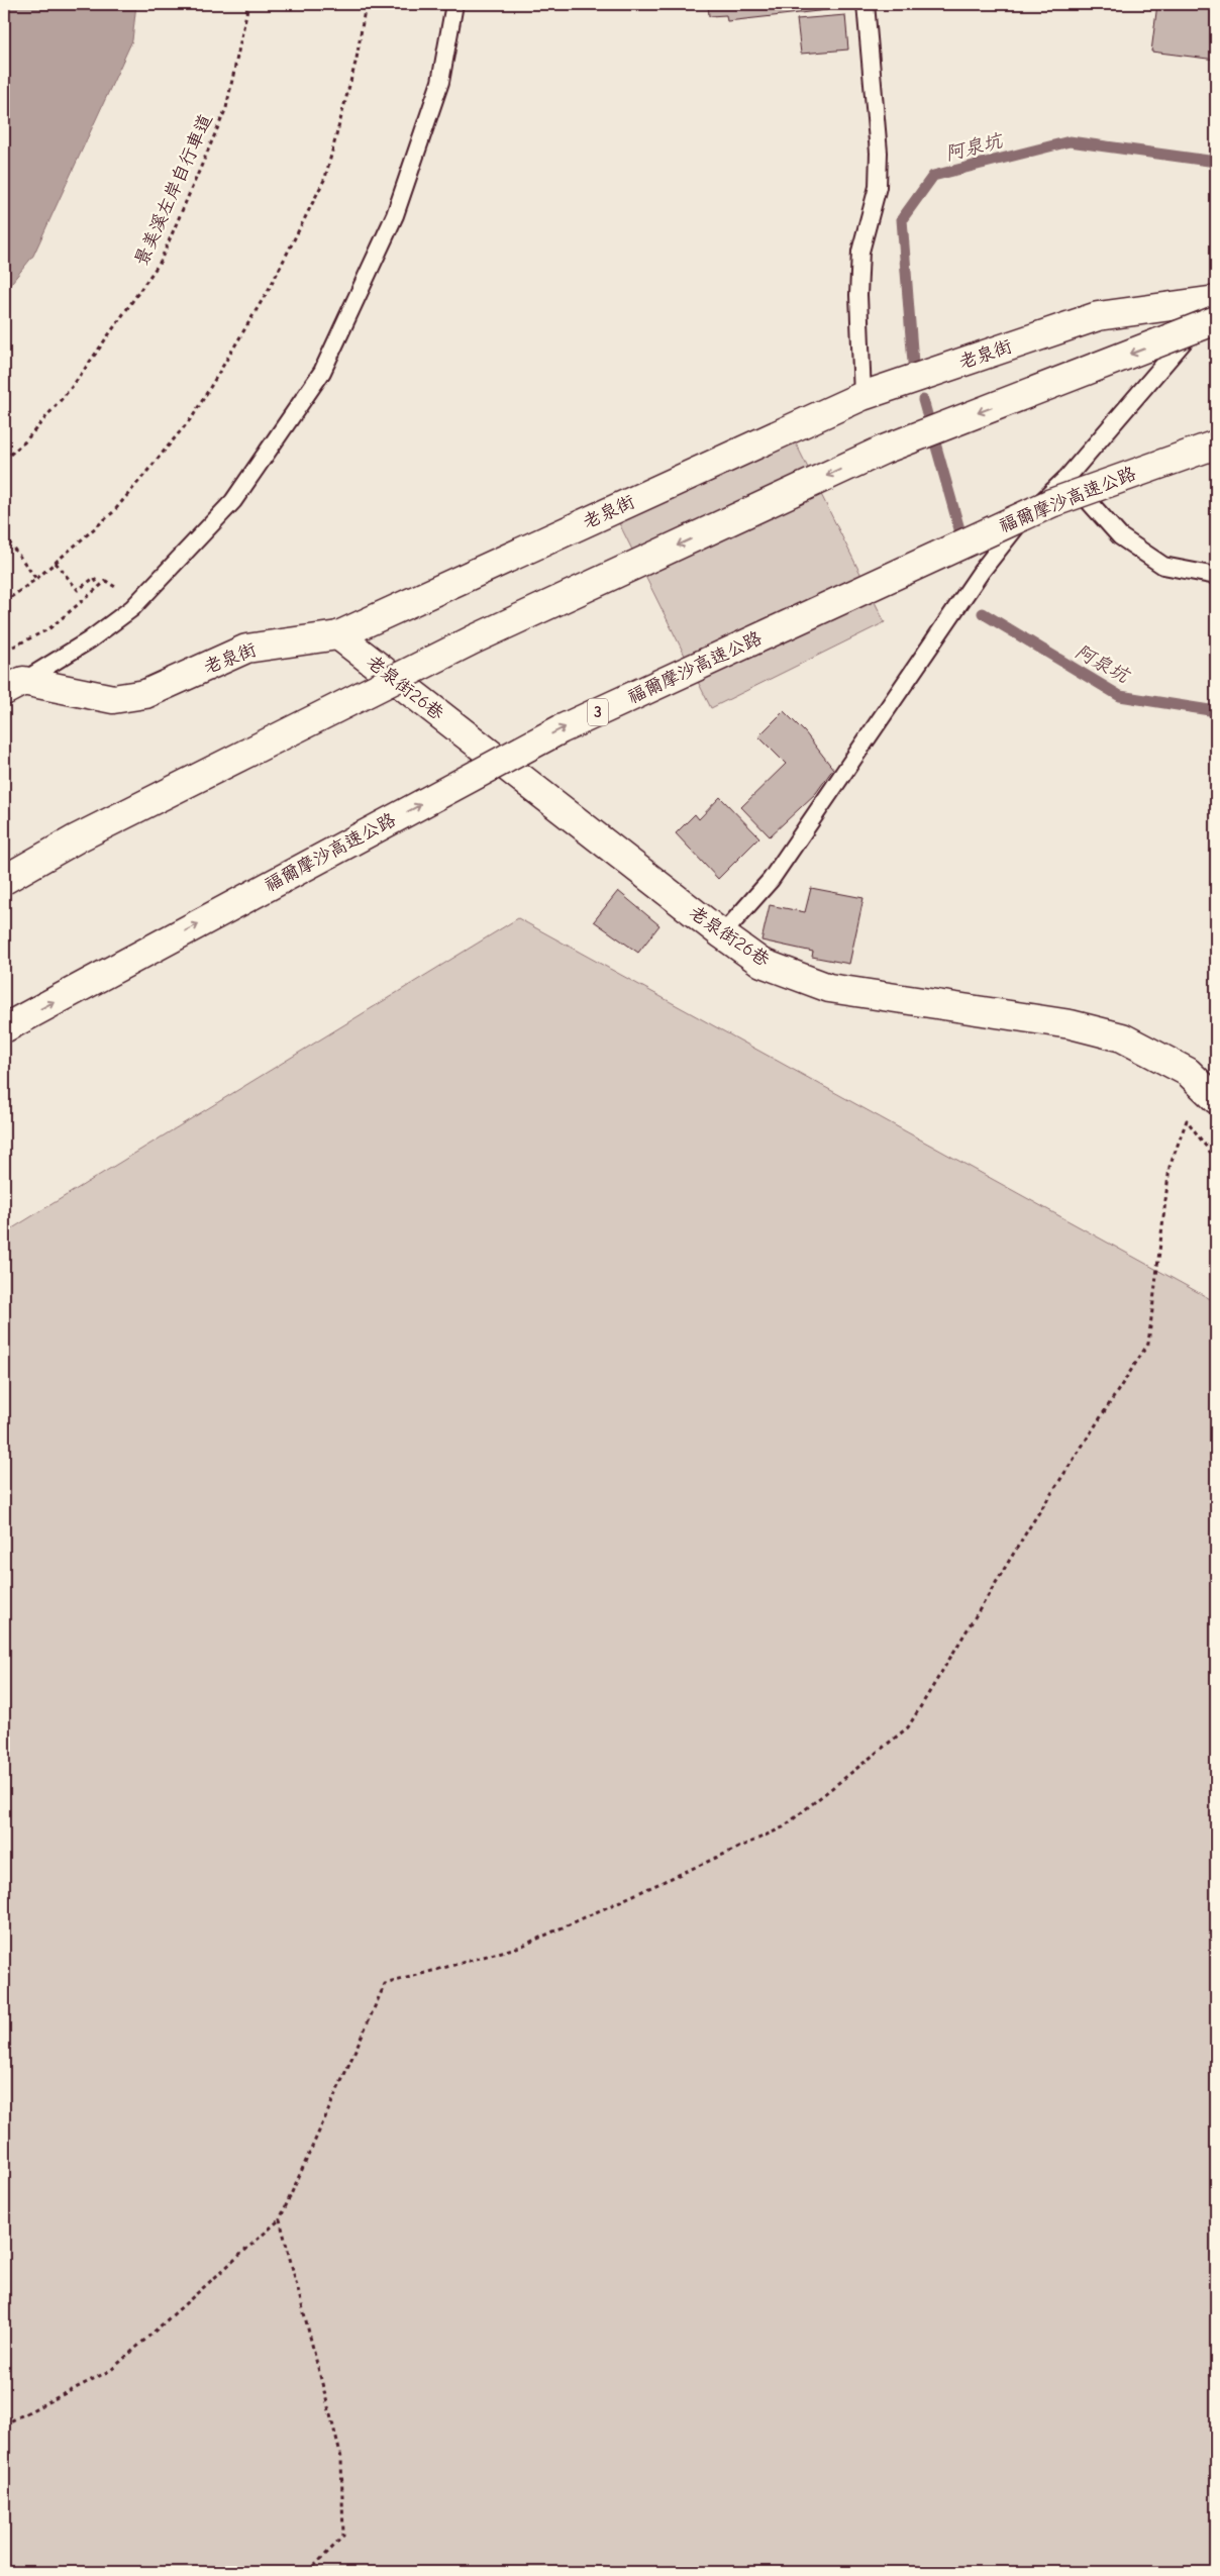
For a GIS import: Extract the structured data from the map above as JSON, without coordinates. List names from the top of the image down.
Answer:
{
  "streets": {
    "main road": [
      "老泉街",
      "福爾摩沙高速公路",
      "老泉街26巷",
      "3"
    ],
    "path": ["景美溪左岸自行車道"]
  },
  "crossings": [
    ["老泉街", "老泉街26巷"]
  ],
  "water": ["阿泉坑"]
}
